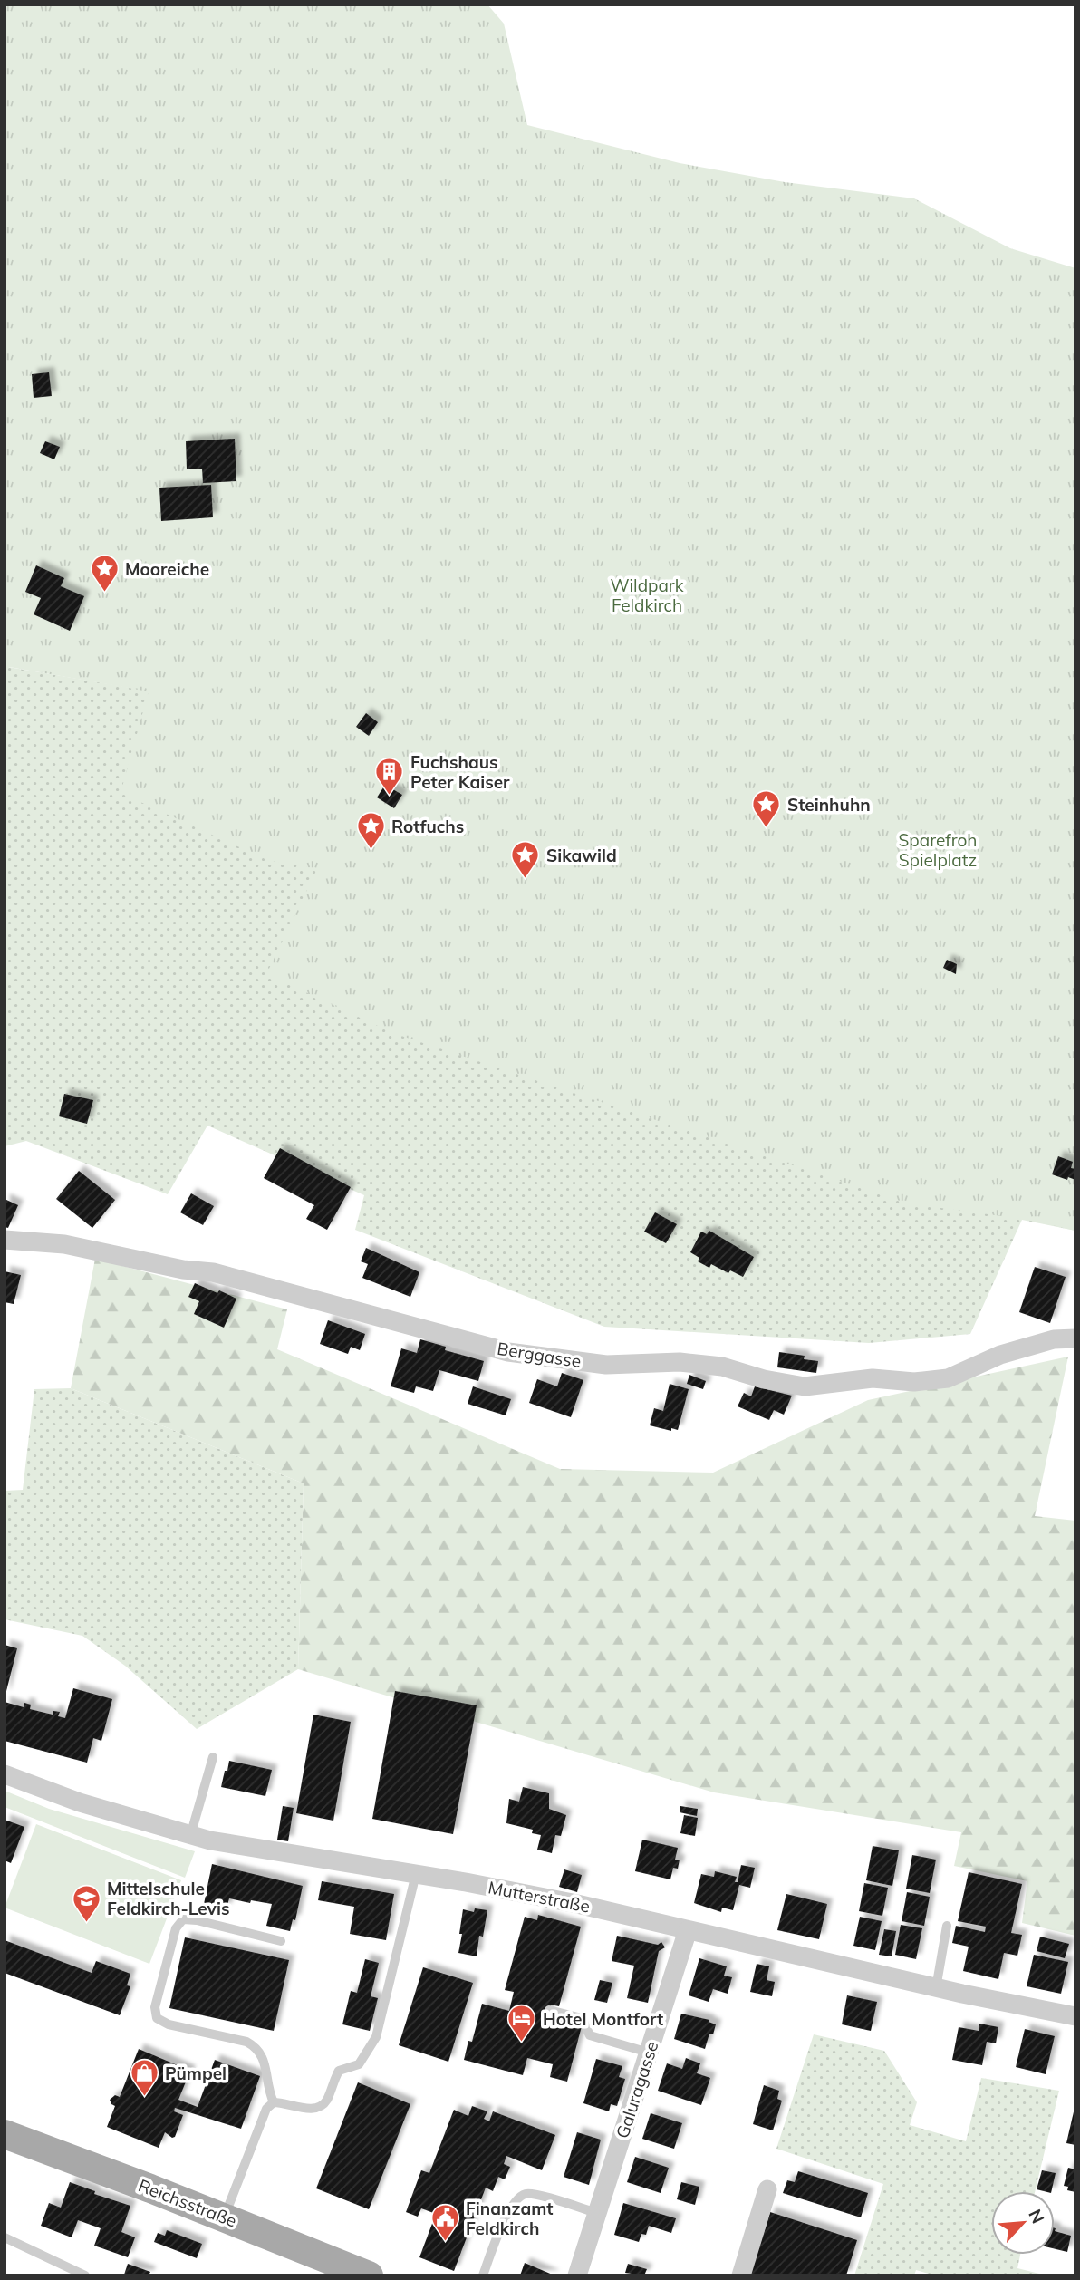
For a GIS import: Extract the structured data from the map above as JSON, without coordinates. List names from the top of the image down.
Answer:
{
  "streets": {
    "main road": ["Reichsstraße"],
    "street": ["Berggasse", "Mutterstraße", "Galuragasse"]
  },
  "crossings": [
    ["Mutterstraße", "Galuragasse"]
  ],
  "parks": ["Wildpark Feldkirch", "Sparefroh Spielplatz"],
  "places": {
    "place": [
      "Mooreiche",
      "Steinhuhn",
      "Rotfuchs",
      "Sikawild"
    ],
    "building": ["Fuchshaus Peter Kaiser"],
    "school or university": ["Mittelschule Feldkirch-Levis"],
    "hotel": ["Hotel Montfort"],
    "shop": ["Pümpel"],
    "public building": ["Finanzamt Feldkirch"]
  },
  "north": "top right"
}
